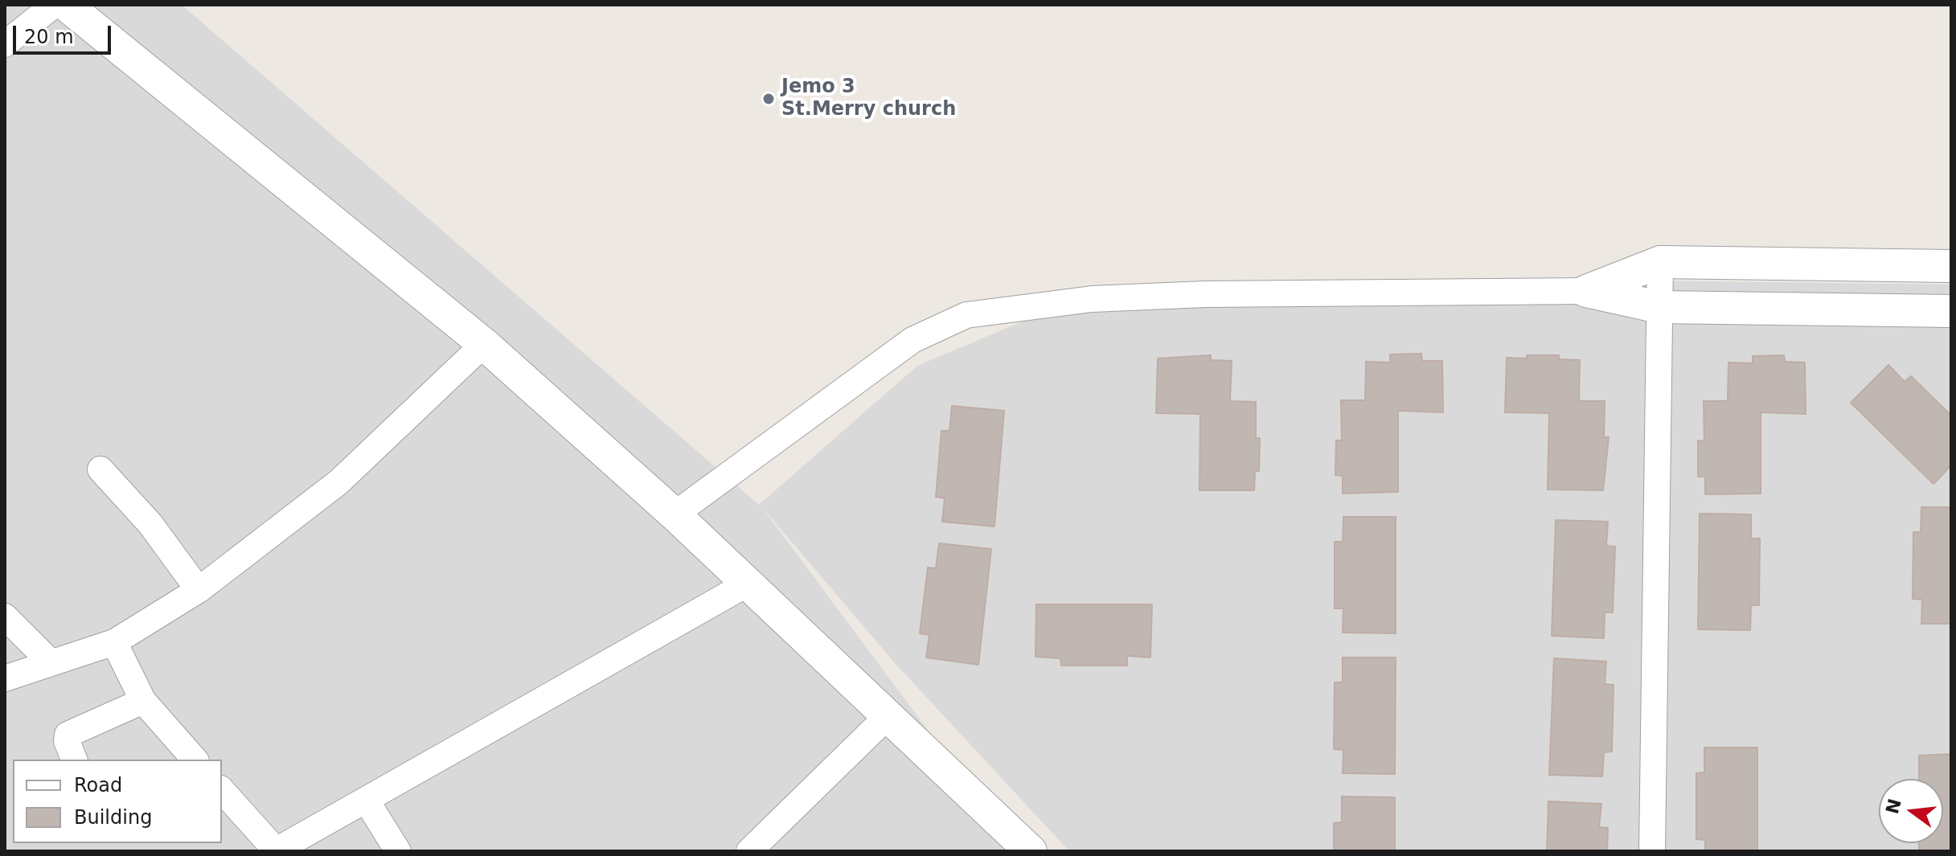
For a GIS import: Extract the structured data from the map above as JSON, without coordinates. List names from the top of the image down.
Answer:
{
  "places": ["Jemo 3 St.Merry church"],
  "legend": ["Road", "Building"],
  "scale_bar": "20 m",
  "north": "left"
}
